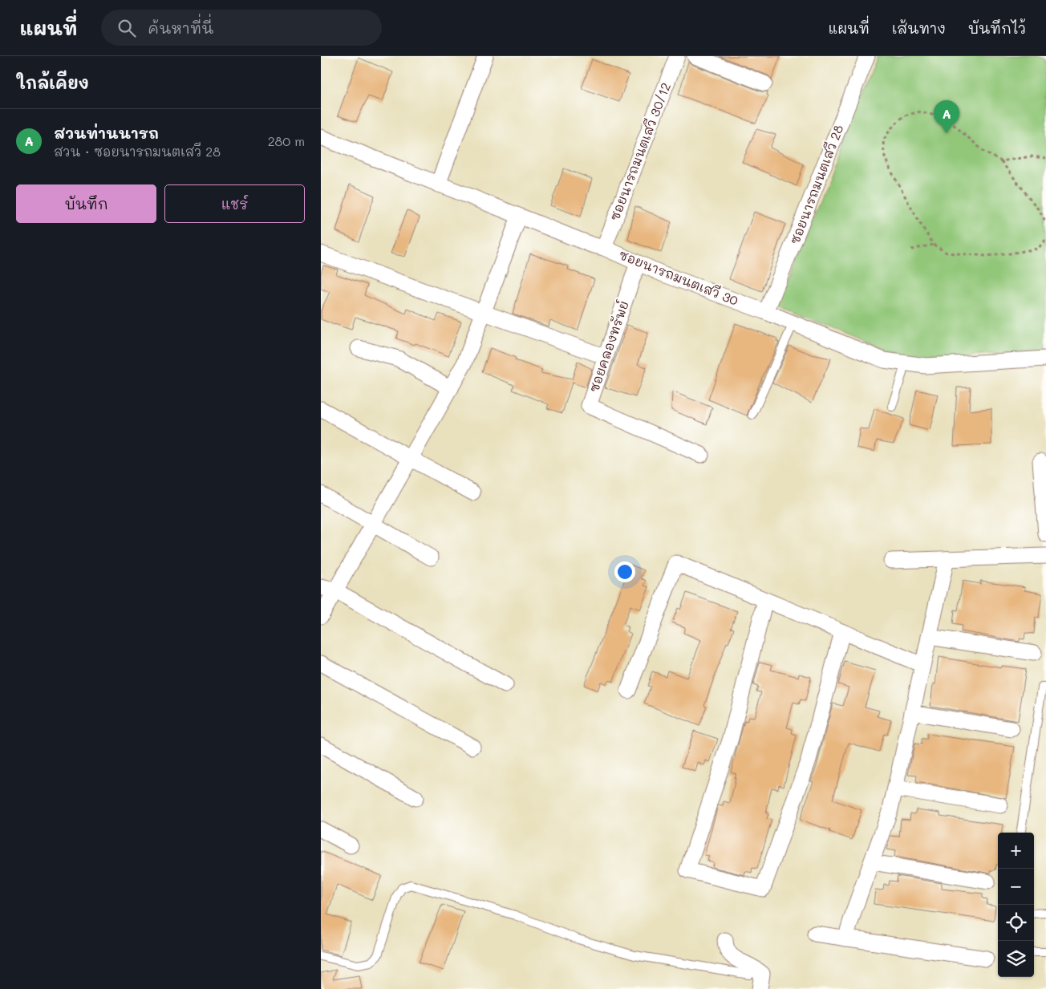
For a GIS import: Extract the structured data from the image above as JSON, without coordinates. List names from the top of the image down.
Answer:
{
  "streets": {
    "street": [
      "ซอยนารถมนตเสวี 30/12",
      "ซอยนารถมนตเสวี 28",
      "ซอยนารถมนตเสวี 30",
      "ซอยคลองทรัพย์"
    ]
  },
  "crossings": [
    ["ซอยนารถมนตเสวี 30/12", "ซอยนารถมนตเสวี 30"],
    ["ซอยนารถมนตเสวี 28", "ซอยนารถมนตเสวี 30"],
    ["ซอยนารถมนตเสวี 30", "ซอยคลองทรัพย์"]
  ],
  "page": {
    "header": "แผนที่",
    "search": "ค้นหาที่นี่",
    "nav": ["แผนที่", "เส้นทาง", "บันทึกไว้"],
    "heading": "ใกล้เคียง",
    "pins": "A",
    "list": [
      {
        "mark": "A",
        "name": "สวนท่านนารถ",
        "note": "สวน · ซอยนารถมนตเสวี 28",
        "value": "280 m"
      }
    ],
    "buttons": ["บันทึก", "แชร์"],
    "map_buttons": ["+", "−"]
  }
}
